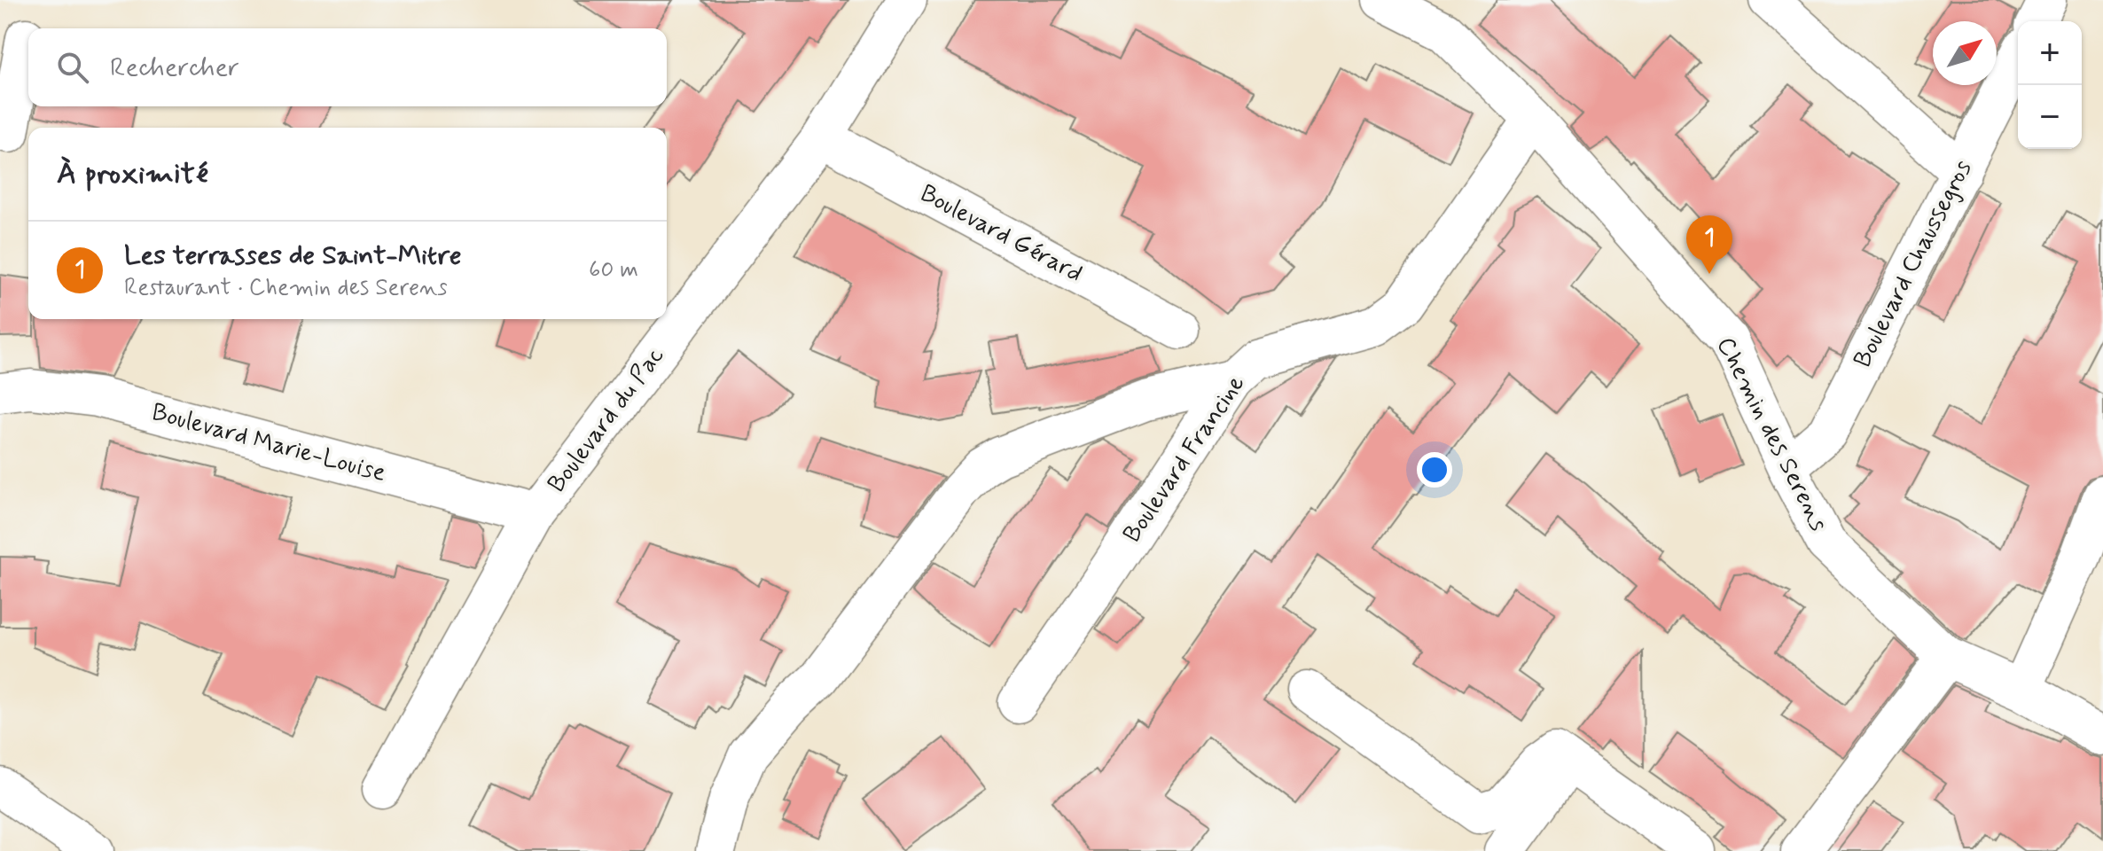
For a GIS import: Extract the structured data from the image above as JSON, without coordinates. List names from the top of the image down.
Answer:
{
  "streets": {
    "street": [
      "Boulevard Gérard",
      "Boulevard Chaussegros",
      "Boulevard du Pac",
      "Chemin des Serens",
      "Boulevard Marie-Louise",
      "Boulevard Francine"
    ]
  },
  "crossings": [
    ["Boulevard Gérard", "Boulevard du Pac"],
    ["Boulevard Chaussegros", "Chemin des Serens"],
    ["Boulevard du Pac", "Boulevard Marie-Louise"],
    ["Chemin des Serens", "Boulevard Francine"]
  ],
  "north": "top right",
  "page": {
    "map_buttons": ["+", "−"],
    "search": "Rechercher",
    "heading": "À proximité",
    "pins": "1",
    "list": [
      {
        "mark": "1",
        "name": "Les terrasses de Saint-Mitre",
        "note": "Restaurant · Chemin des Serens",
        "value": "60 m"
      }
    ]
  }
}
